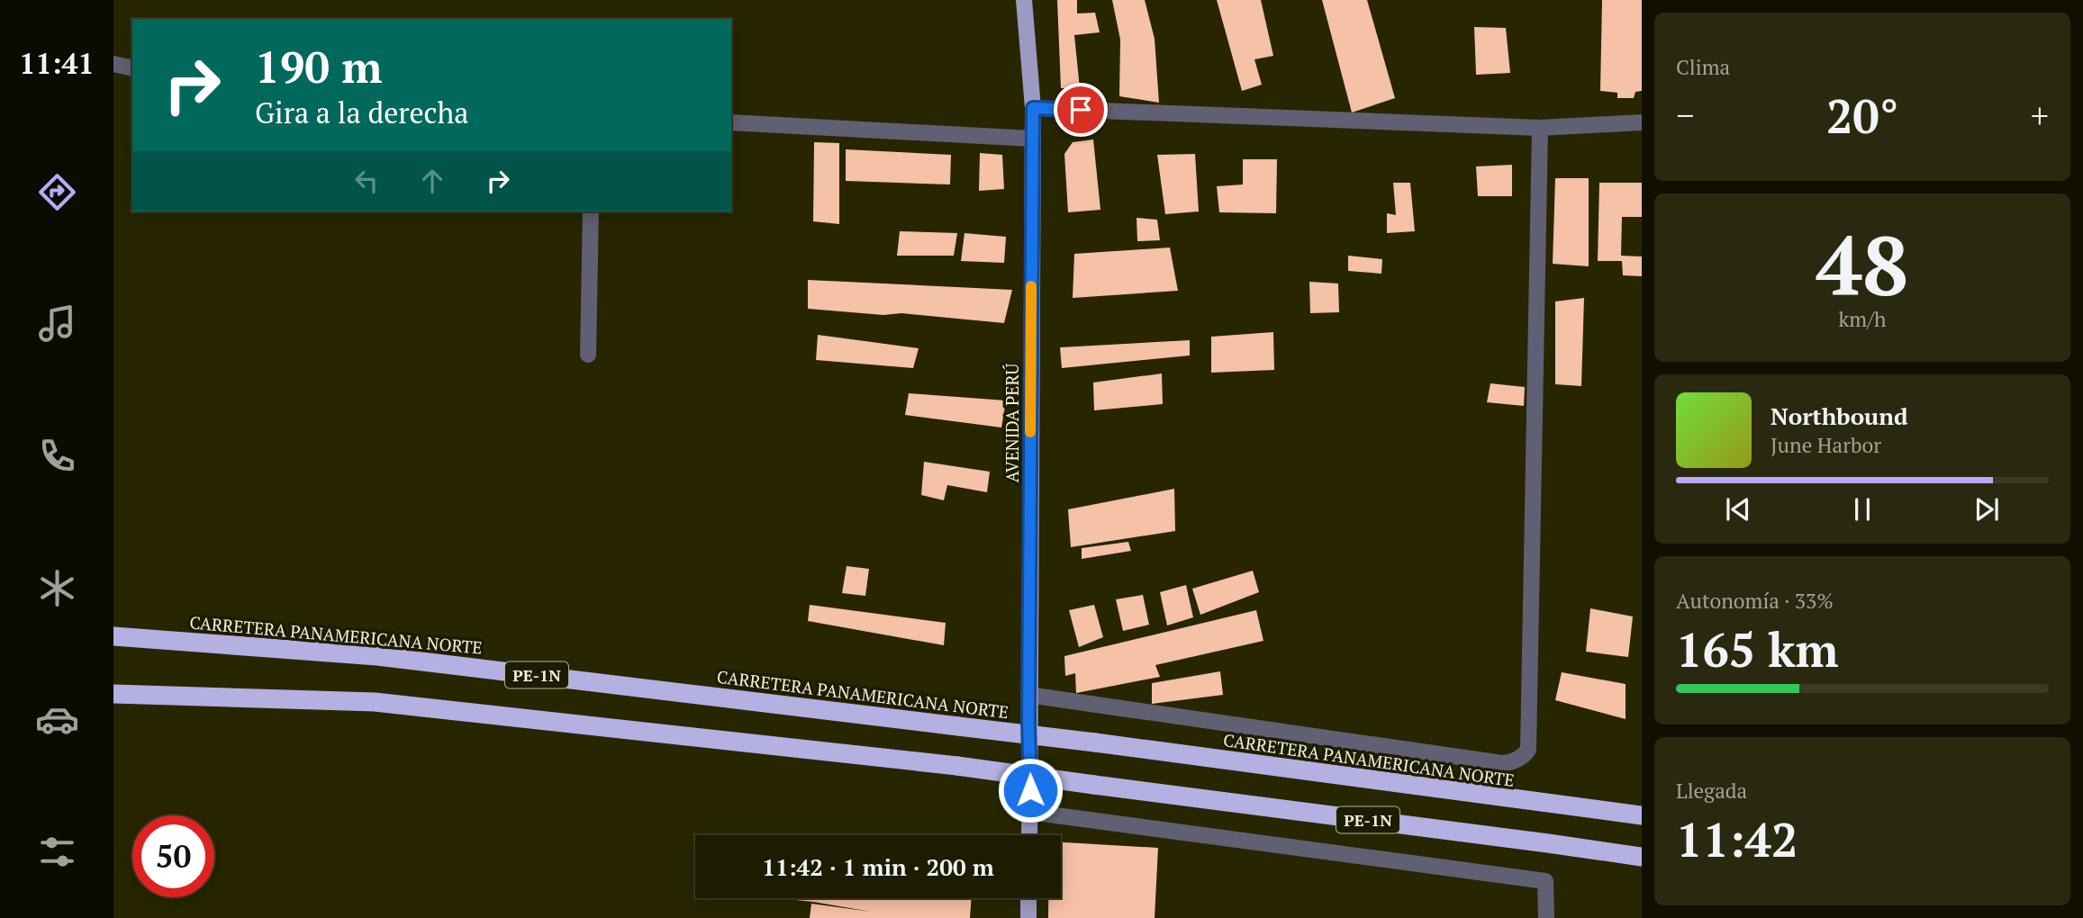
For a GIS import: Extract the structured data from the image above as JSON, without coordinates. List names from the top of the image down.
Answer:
{
  "streets": {
    "highway": ["CARRETERA PANAMERICANA NORTE", "PE-1N"],
    "main road": ["AVENIDA PERÚ"]
  },
  "page": {
    "tabs": "11:41",
    "tile": [
      "Clima",
      ["48", "km/h"],
      ["Autonomía · 33%", "165 km"],
      ["Llegada", "11:42"]
    ],
    "turn": ["190 m", "Gira a la derecha"],
    "heat": ["−", "20°", "+"],
    "song": ["Northbound", "June Harbor"],
    "limit": "50",
    "trip": "11:42 · 1 min · 200 m"
  }
}
